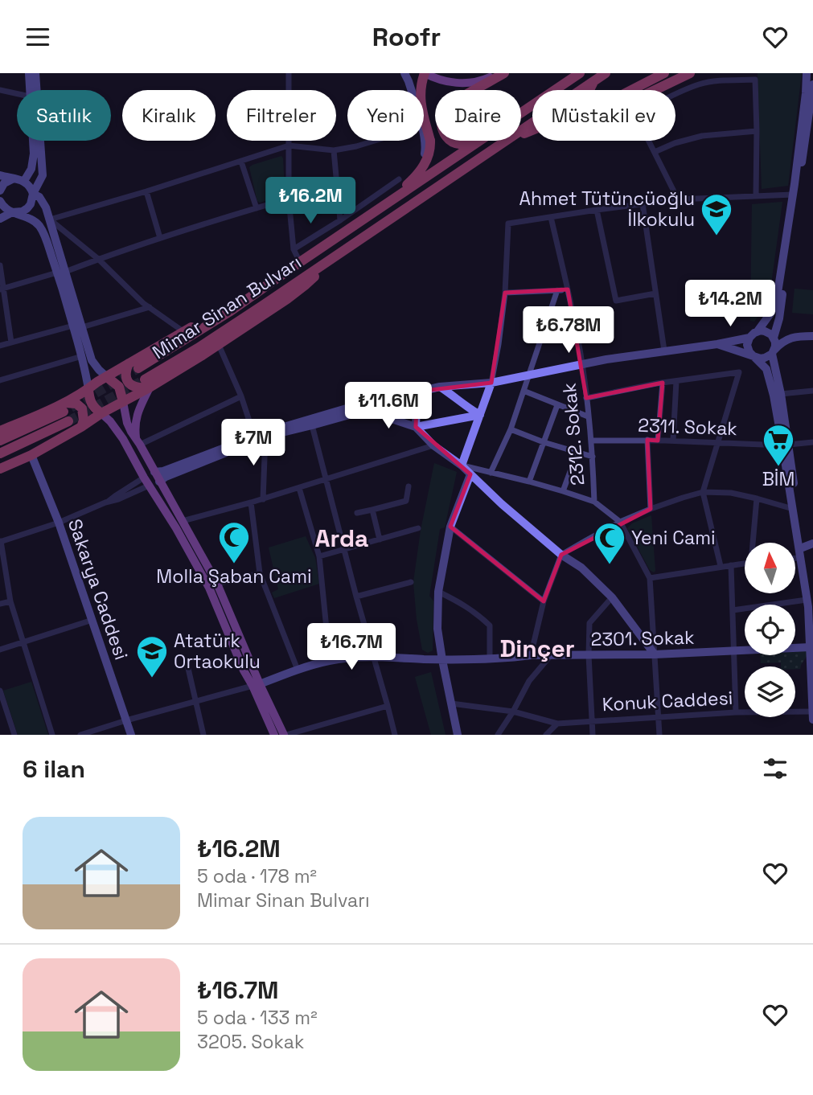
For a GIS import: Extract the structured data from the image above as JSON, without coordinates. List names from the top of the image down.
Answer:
{
  "streets": {
    "highway": ["Mimar Sinan Bulvarı"],
    "main road": ["Sakarya Caddesi", "2301. Sokak"],
    "street": ["2311. Sokak", "2312. Sokak", "Konuk Caddesi"]
  },
  "crossings": [
    ["2311. Sokak", "2312. Sokak"]
  ],
  "districts": ["Arda", "Dinçer"],
  "places": {
    "school or university": ["Ahmet Tütüncüoğlu İlkokulu", "Atatürk Ortaokulu"],
    "supermarket": ["BİM"],
    "mosque": ["Molla Şaban Cami", "Yeni Cami"]
  },
  "north": "top",
  "page": {
    "header": "Roofr",
    "chip": [
      "Satılık",
      "Kiralık",
      "Filtreler",
      "Yeni",
      "Daire",
      "Müstakil ev"
    ],
    "price": [
      "₺16.2M",
      "₺14.2M",
      "₺6.78M",
      "₺11.6M",
      "₺7M",
      "₺16.7M"
    ],
    "heading": "6 ilan",
    "list": [
      {
        "name": "₺16.2M",
        "note": "5 oda · 178 m² · Mimar Sinan Bulvarı"
      },
      {
        "name": "₺16.7M",
        "note": "5 oda · 133 m² · 3205. Sokak"
      }
    ]
  }
}
